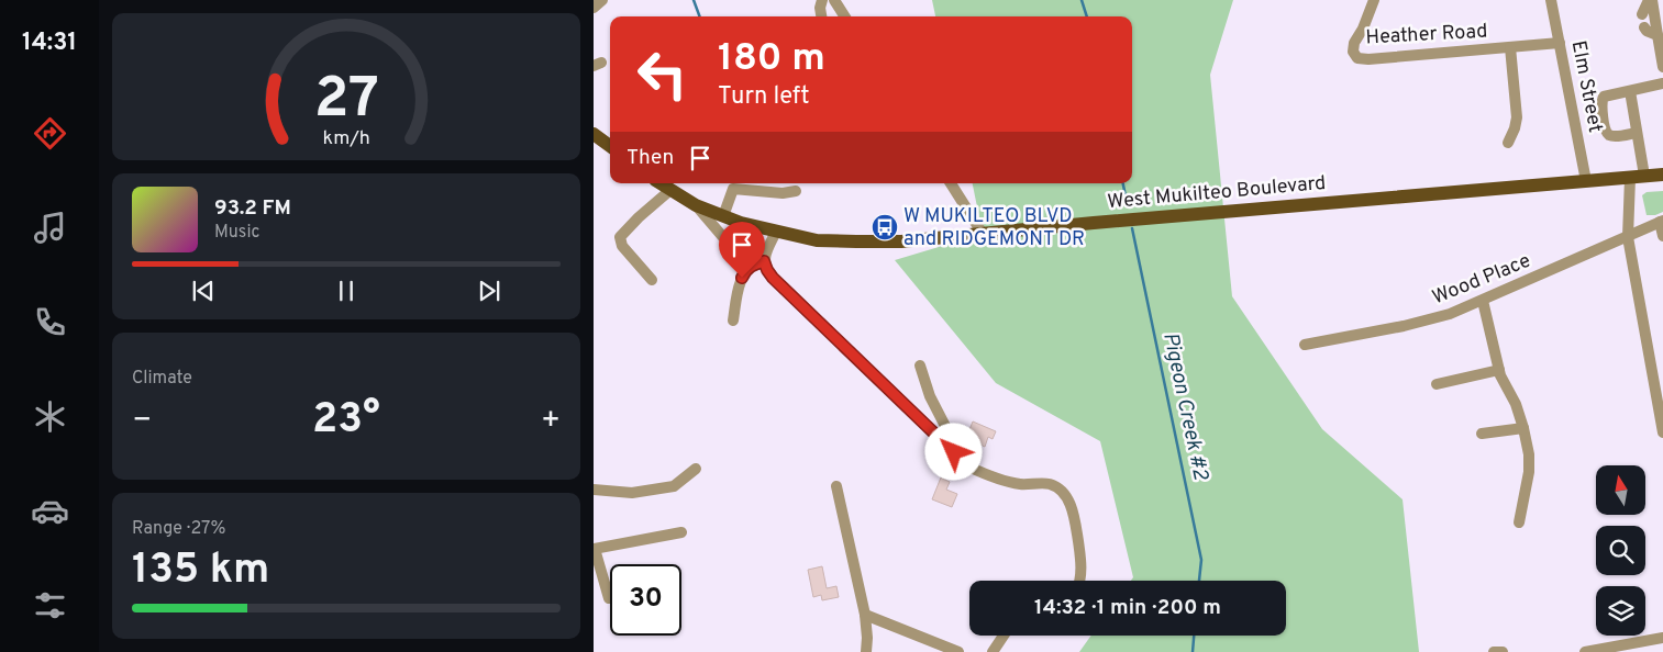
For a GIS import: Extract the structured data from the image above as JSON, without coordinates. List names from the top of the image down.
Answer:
{
  "streets": {
    "main road": ["West Mukilteo Boulevard"],
    "street": ["Heather Road", "Elm Street", "Wood Place"]
  },
  "crossings": [
    ["Heather Road", "Elm Street"],
    ["Elm Street", "West Mukilteo Boulevard"]
  ],
  "water": ["Pigeon Creek #2"],
  "places": {
    "bus stop": ["W MUKILTEO BLVD and RIDGEMONT DR"]
  },
  "north": "top",
  "page": {
    "tabs": "14:31",
    "turn": ["180 m", "Turn left"],
    "then": "Then",
    "song": ["93.2 FM", "Music"],
    "tile": [
      "Climate",
      ["Range · 27%", "135 km"]
    ],
    "heat": ["−", "23°", "+"],
    "limit": "30",
    "trip": "14:32 · 1 min · 200 m",
    "gauge": ["27", "km/h"]
  }
}
